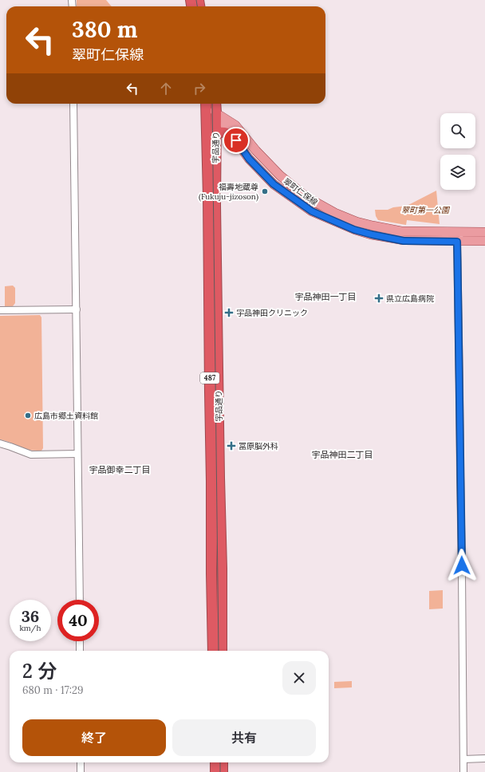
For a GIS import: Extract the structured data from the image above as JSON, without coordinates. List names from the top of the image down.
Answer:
{
  "streets": {
    "highway": ["宇品通り", "487"],
    "main road": ["翠町仁保線"]
  },
  "crossings": [
    ["宇品通り", "翠町仁保線"]
  ],
  "districts": ["宇品神田一丁目", "宇品神田二丁目", "宇品御幸二丁目"],
  "parks": ["翠町第一公園"],
  "places": {
    "other": ["福壽地蔵尊 (Fukuju-jizoson)", "広島市郷土資料館"],
    "health": ["県立広島病院", "宇品神田クリニック", "冨原脳外科"]
  },
  "page": {
    "turn": ["380 m", "翠町仁保線"],
    "speed": "36 km/h",
    "limit": "40",
    "heading": ["2 分", "680 m · 17:29"],
    "buttons": ["終了", "共有"]
  }
}
